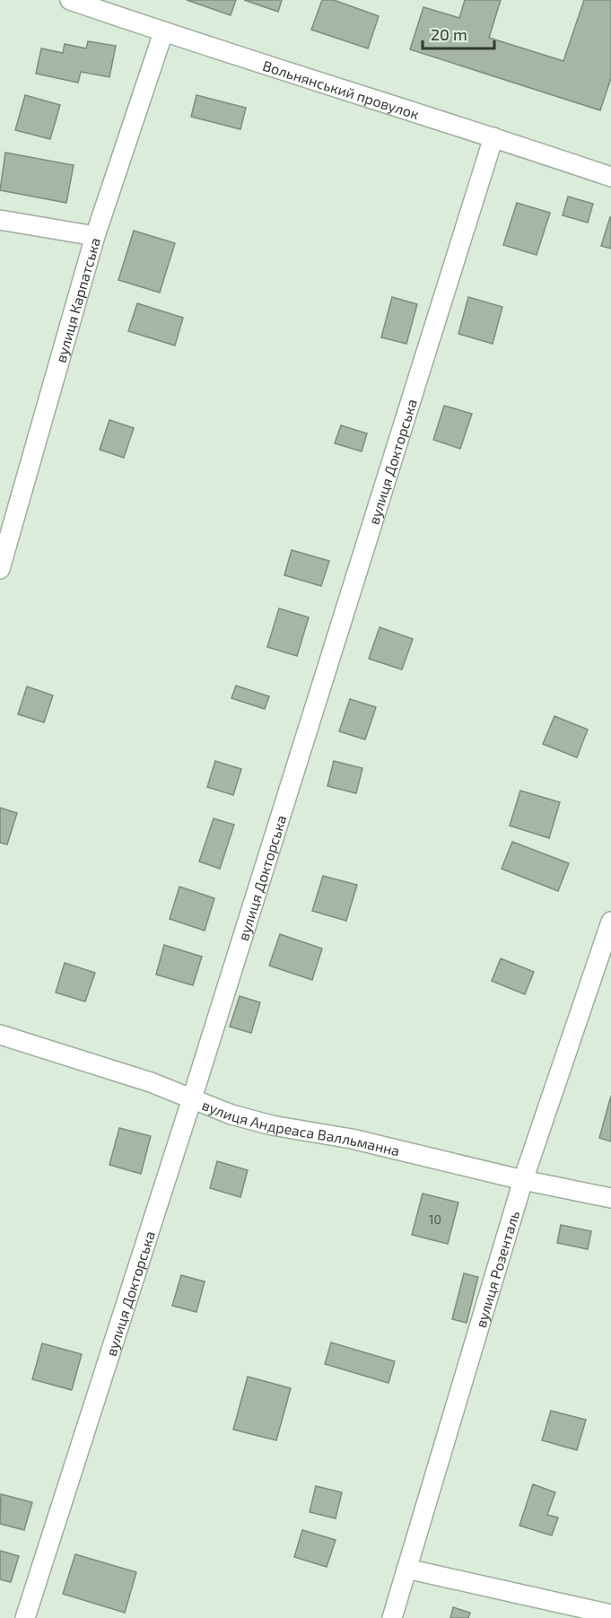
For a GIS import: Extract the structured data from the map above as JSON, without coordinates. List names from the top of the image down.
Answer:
{
  "streets": {
    "street": [
      "Вольнянський провулок",
      "вулиця Карпатська",
      "вулиця Докторська",
      "вулиця Андреаса Валльманна",
      "вулиця Розенталь"
    ]
  },
  "crossings": [
    ["Вольнянський провулок", "вулиця Карпатська"],
    ["Вольнянський провулок", "вулиця Докторська"],
    ["вулиця Докторська", "вулиця Андреаса Валльманна"],
    ["вулиця Андреаса Валльманна", "вулиця Розенталь"]
  ],
  "house_numbers": ["10"],
  "scale_bar": "20 m"
}
